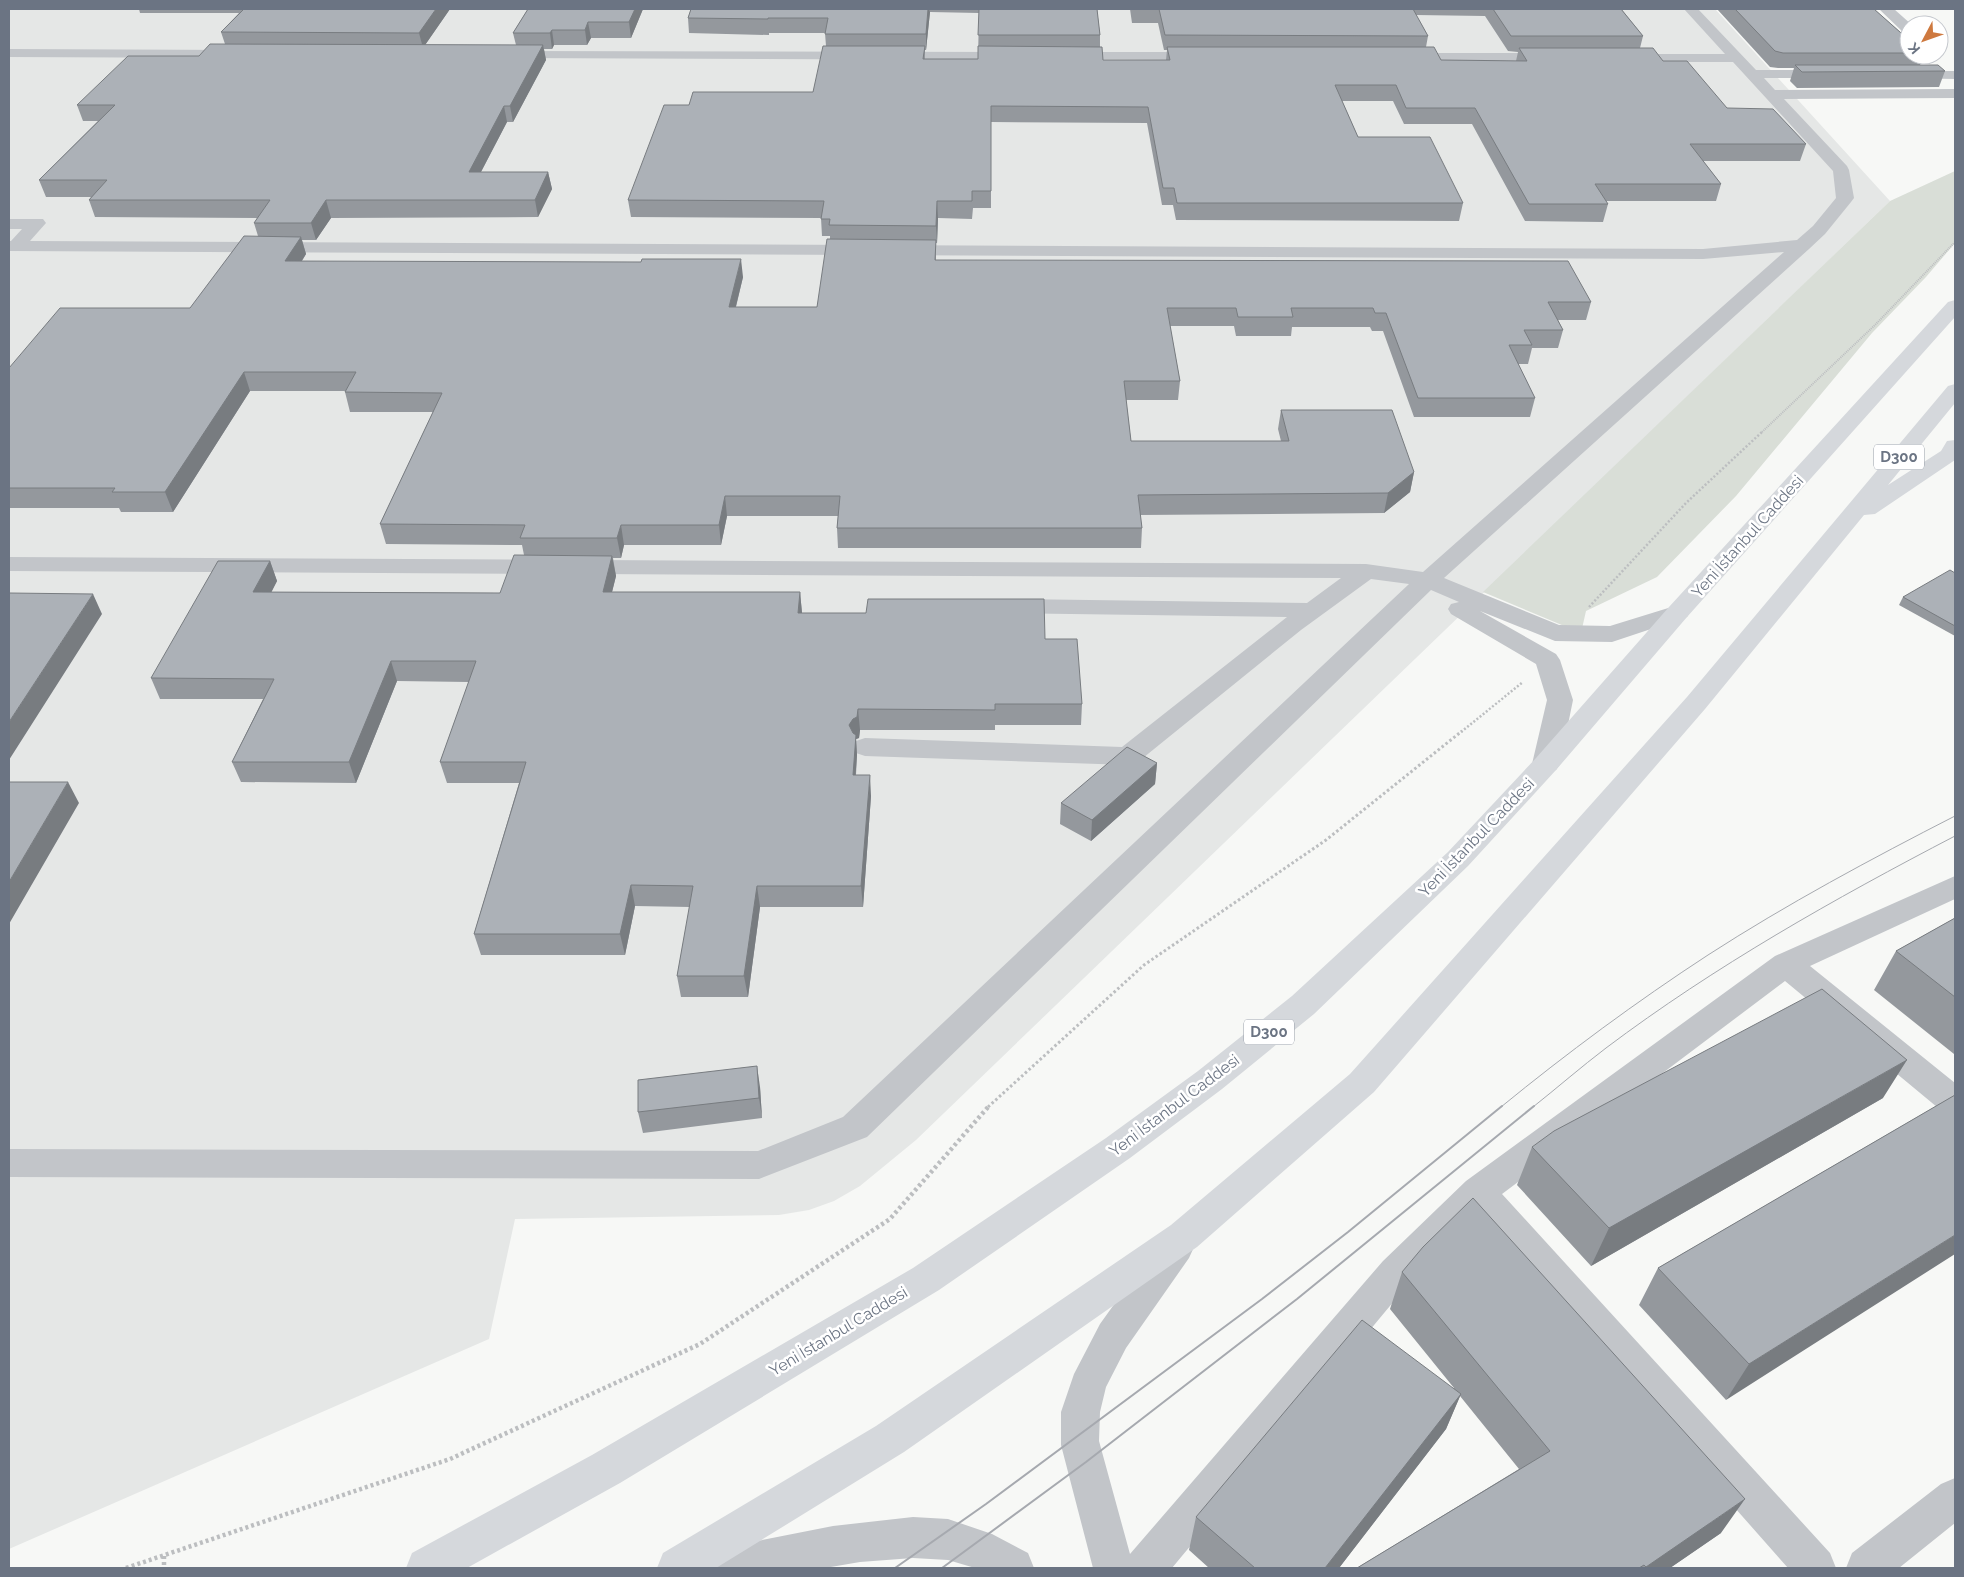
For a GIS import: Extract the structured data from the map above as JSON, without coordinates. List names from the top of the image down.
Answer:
{
  "streets": {
    "highway": ["D300", "Yeni İstanbul Caddesi"]
  },
  "north": "bottom left"
}
